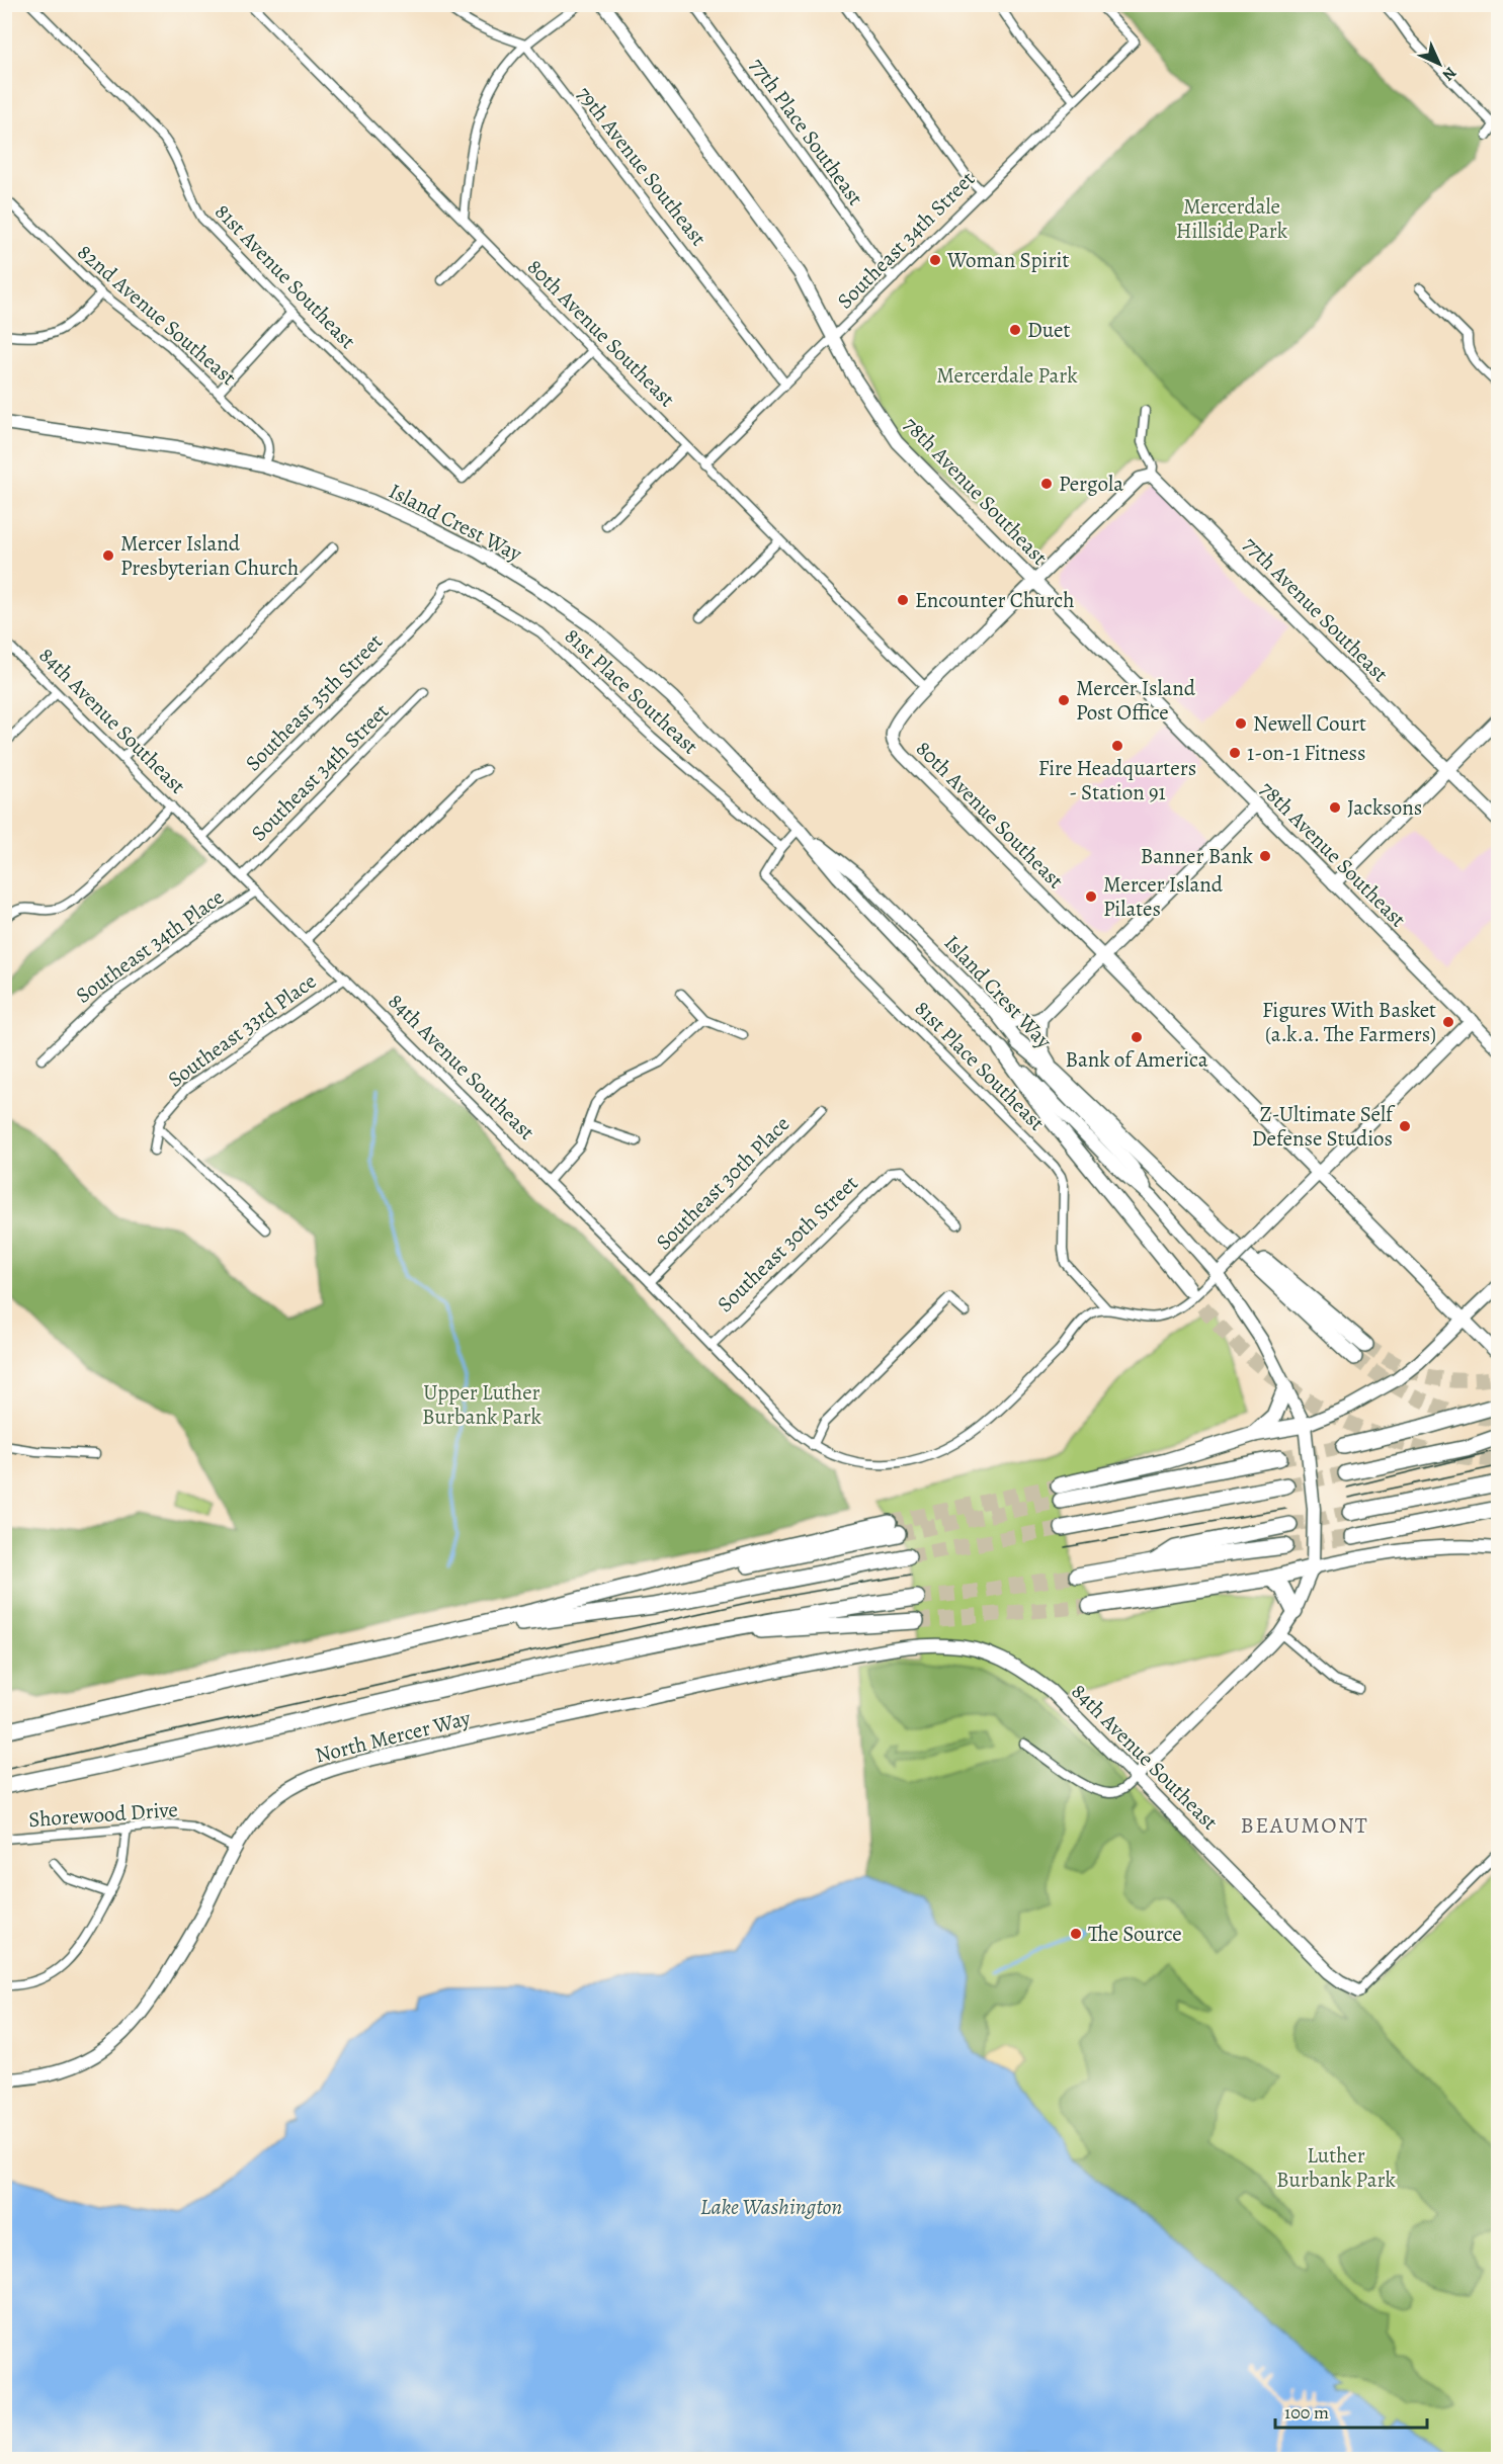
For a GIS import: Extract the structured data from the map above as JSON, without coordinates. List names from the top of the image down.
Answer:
{
  "streets": {
    "street": [
      "77th Place Southeast",
      "79th Avenue Southeast",
      "Southeast 34th Street",
      "81st Avenue Southeast",
      "82nd Avenue Southeast",
      "80th Avenue Southeast",
      "78th Avenue Southeast",
      "Island Crest Way",
      "77th Avenue Southeast",
      "81st Place Southeast",
      "Southeast 35th Street",
      "84th Avenue Southeast",
      "Southeast 34th Place",
      "Southeast 33rd Place",
      "Southeast 30th Place",
      "Southeast 30th Street",
      "North Mercer Way",
      "Shorewood Drive"
    ]
  },
  "crossings": [
    ["77th Place Southeast", "Southeast 34th Street"],
    ["79th Avenue Southeast", "Southeast 34th Street"],
    ["Southeast 34th Street", "80th Avenue Southeast"],
    ["Southeast 34th Street", "78th Avenue Southeast"],
    ["Southeast 34th Street", "84th Avenue Southeast"],
    ["81st Avenue Southeast", "80th Avenue Southeast"],
    ["82nd Avenue Southeast", "Island Crest Way"],
    ["81st Place Southeast", "Southeast 35th Street"],
    ["81st Place Southeast", "84th Avenue Southeast"],
    ["Southeast 35th Street", "84th Avenue Southeast"],
    ["84th Avenue Southeast", "Southeast 34th Place"],
    ["84th Avenue Southeast", "Southeast 33rd Place"],
    ["84th Avenue Southeast", "Southeast 30th Place"],
    ["84th Avenue Southeast", "Southeast 30th Street"],
    ["84th Avenue Southeast", "North Mercer Way"],
    ["North Mercer Way", "Shorewood Drive"]
  ],
  "districts": ["BEAUMONT"],
  "water": ["Lake Washington"],
  "parks": [
    "Mercerdale Hillside Park",
    "Mercerdale Park",
    "Upper Luther Burbank Park",
    "Luther Burbank Park"
  ],
  "places": [
    "Woman Spirit",
    "Duet",
    "Pergola",
    "Mercer Island Presbyterian Church",
    "Encounter Church",
    "Mercer Island Post Office",
    "Newell Court",
    "Fire Headquarters - Station 91",
    "1-on-1 Fitness",
    "Jacksons",
    "Banner Bank",
    "Mercer Island Pilates",
    "Figures With Basket (a.k.a. The Farmers)",
    "Bank of America",
    "Z-Ultimate Self Defense Studios",
    "The Source"
  ],
  "scale_bar": "100 m",
  "north": "bottom right"
}
